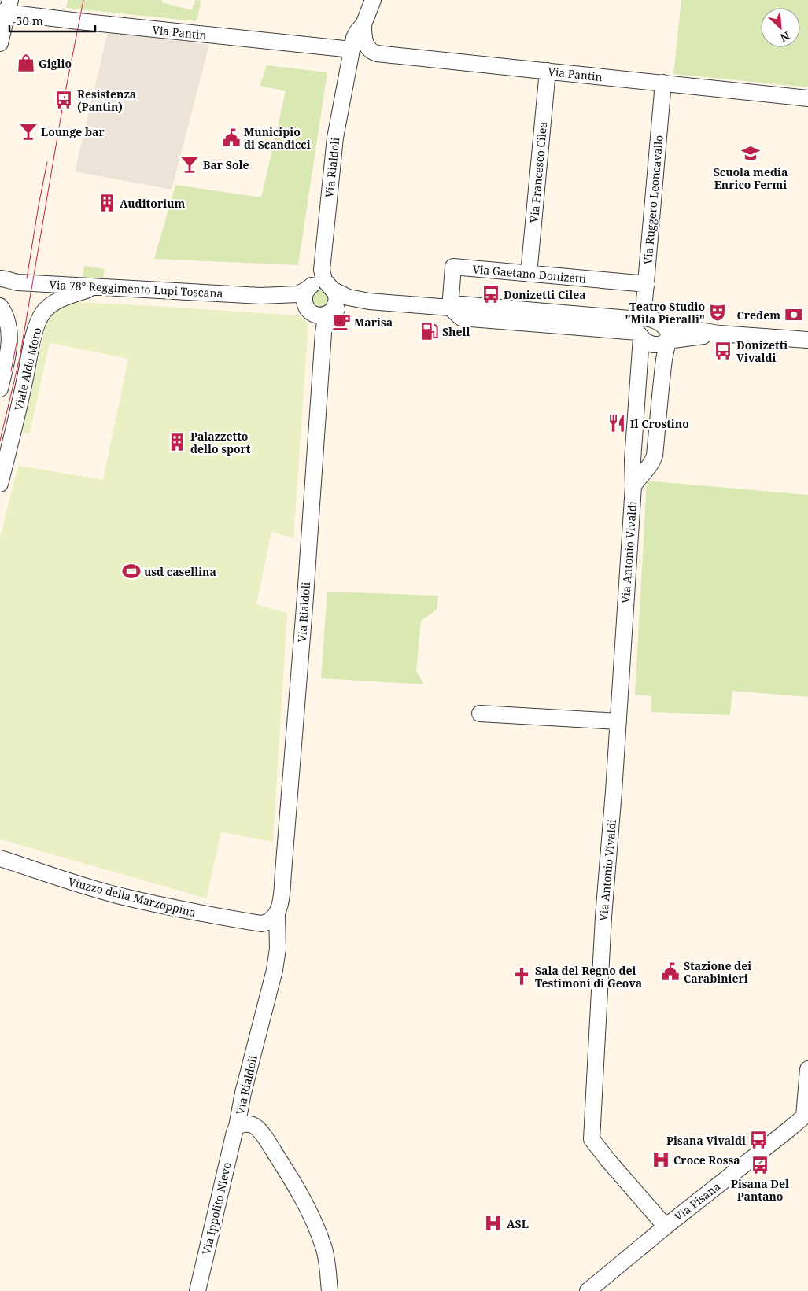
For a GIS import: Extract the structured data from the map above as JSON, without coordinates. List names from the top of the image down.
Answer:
{
  "streets": {
    "street": [
      "Via Pantin",
      "Via Rialdoli",
      "Via Francesco Cilea",
      "Via Ruggero Leoncavallo",
      "Via Gaetano Donizetti",
      "Via 78° Reggimento Lupi Toscana",
      "Viale Aldo Moro",
      "Via Antonio Vivaldi",
      "Viuzzo della Marzoppina",
      "Via Pisana",
      "Via Ippolito Nievo"
    ]
  },
  "crossings": [
    ["Via Pantin", "Via Rialdoli"],
    ["Via Pantin", "Via Francesco Cilea"],
    ["Via Pantin", "Via Ruggero Leoncavallo"],
    ["Via Rialdoli", "Via 78° Reggimento Lupi Toscana"],
    ["Via Rialdoli", "Viuzzo della Marzoppina"],
    ["Via Rialdoli", "Via Ippolito Nievo"],
    ["Via Francesco Cilea", "Via Gaetano Donizetti"],
    ["Via Ruggero Leoncavallo", "Via Gaetano Donizetti"],
    ["Via Ruggero Leoncavallo", "Via Antonio Vivaldi"],
    ["Via 78° Reggimento Lupi Toscana", "Viale Aldo Moro"],
    ["Via Antonio Vivaldi", "Via Pisana"]
  ],
  "places": {
    "shop": ["Giglio"],
    "bus stop": [
      "Resistenza (Pantin)",
      "Donizetti Cilea",
      "Donizetti Vivaldi",
      "Pisana Vivaldi",
      "Pisana Del Pantano"
    ],
    "bar": ["Lounge bar", "Bar Sole"],
    "public building": ["Municipio di Scandicci", "Stazione dei Carabinieri"],
    "school or university": ["Scuola media Enrico Fermi"],
    "building": ["Auditorium", "Palazzetto dello sport"],
    "theatre": ["Teatro Studio \"Mila Pieralli\""],
    "bank": ["Credem"],
    "cafe": ["Marisa"],
    "fuel station": ["Shell"],
    "restaurant": ["Il Crostino"],
    "sports": ["usd casellina"],
    "church": ["Sala del Regno dei Testimoni di Geova"],
    "hospital": ["Croce Rossa", "ASL"]
  },
  "scale_bar": "50 m",
  "north": "bottom right"
}
